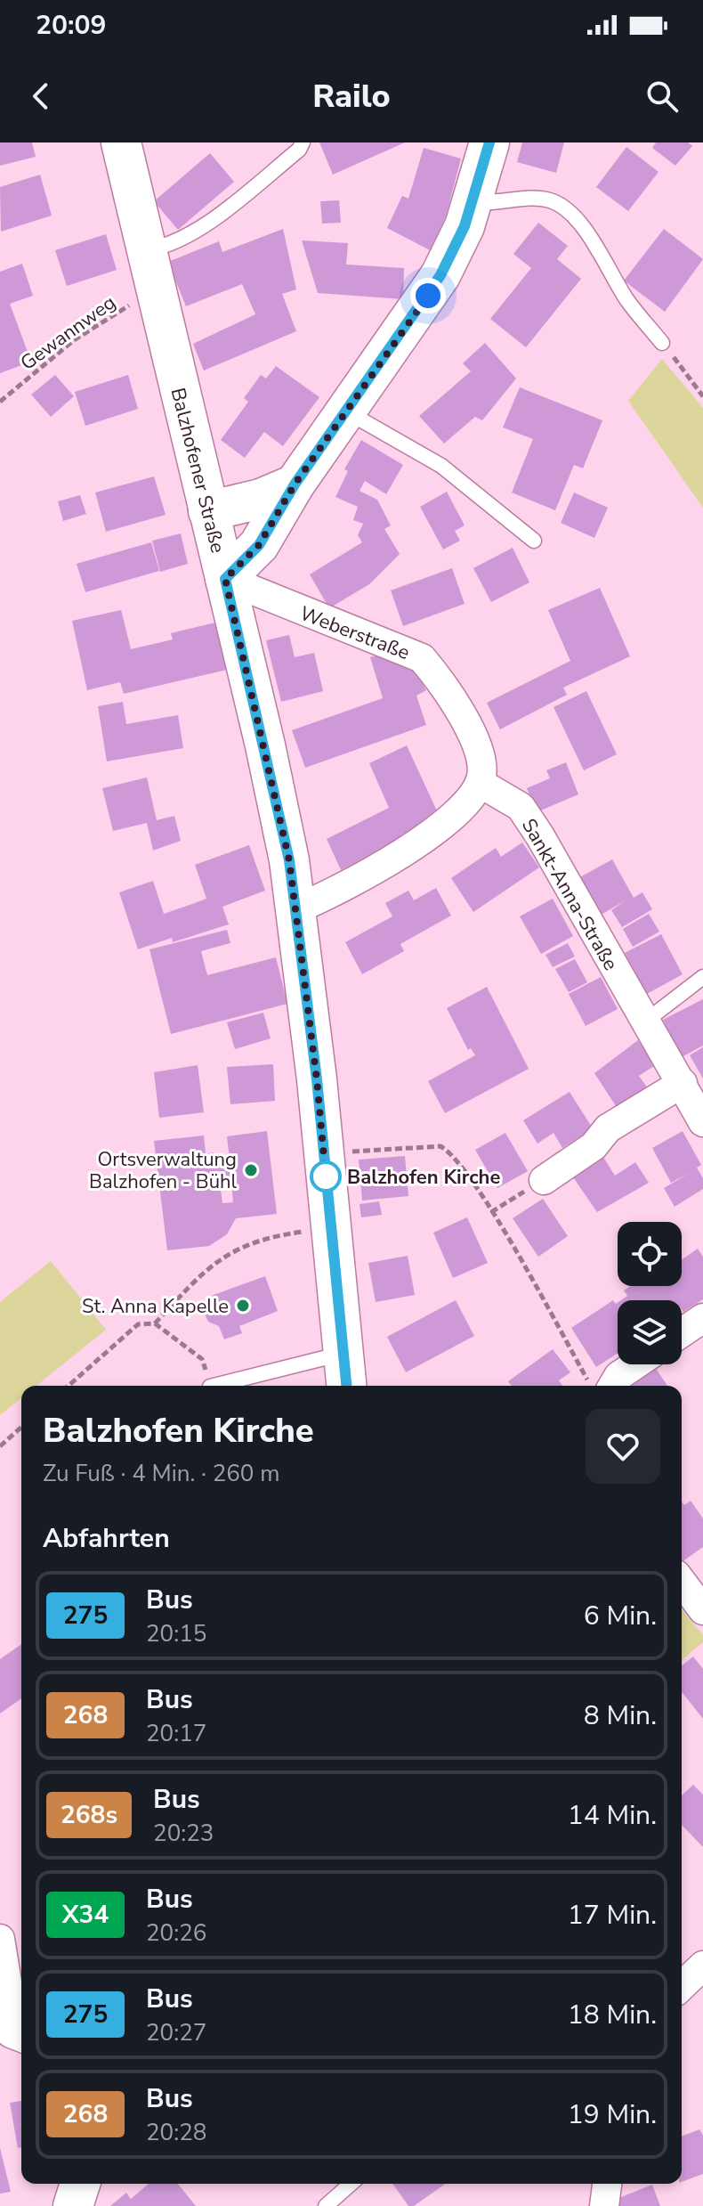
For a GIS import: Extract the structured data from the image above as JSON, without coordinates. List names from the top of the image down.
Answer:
{
  "streets": {
    "street": ["Balzhofener Straße", "Weberstraße", "Sankt-Anna-Straße"],
    "path": ["Gewannweg"]
  },
  "crossings": [
    ["Gewannweg", "Balzhofener Straße"],
    ["Balzhofener Straße", "Weberstraße"],
    ["Weberstraße", "Sankt-Anna-Straße"]
  ],
  "places": ["Ortsverwaltung Balzhofen - Bühl", "Balzhofen Kirche", "St. Anna Kapelle"],
  "lines": ["bus line 275"],
  "page": {
    "status": "20:09",
    "header": "Railo",
    "heading": [
      ["Balzhofen Kirche", "Zu Fuß · 4 Min. · 260 m"],
      "Abfahrten"
    ],
    "list": [
      {
        "mark": "275",
        "name": "Bus",
        "note": "20:15",
        "value": "6 Min."
      },
      {
        "mark": "268",
        "name": "Bus",
        "note": "20:17",
        "value": "8 Min."
      },
      {
        "mark": "268s",
        "name": "Bus",
        "note": "20:23",
        "value": "14 Min."
      },
      {
        "mark": "X34",
        "name": "Bus",
        "note": "20:26",
        "value": "17 Min."
      },
      {
        "mark": "275",
        "name": "Bus",
        "note": "20:27",
        "value": "18 Min."
      },
      {
        "mark": "268",
        "name": "Bus",
        "note": "20:28",
        "value": "19 Min."
      }
    ]
  }
}
